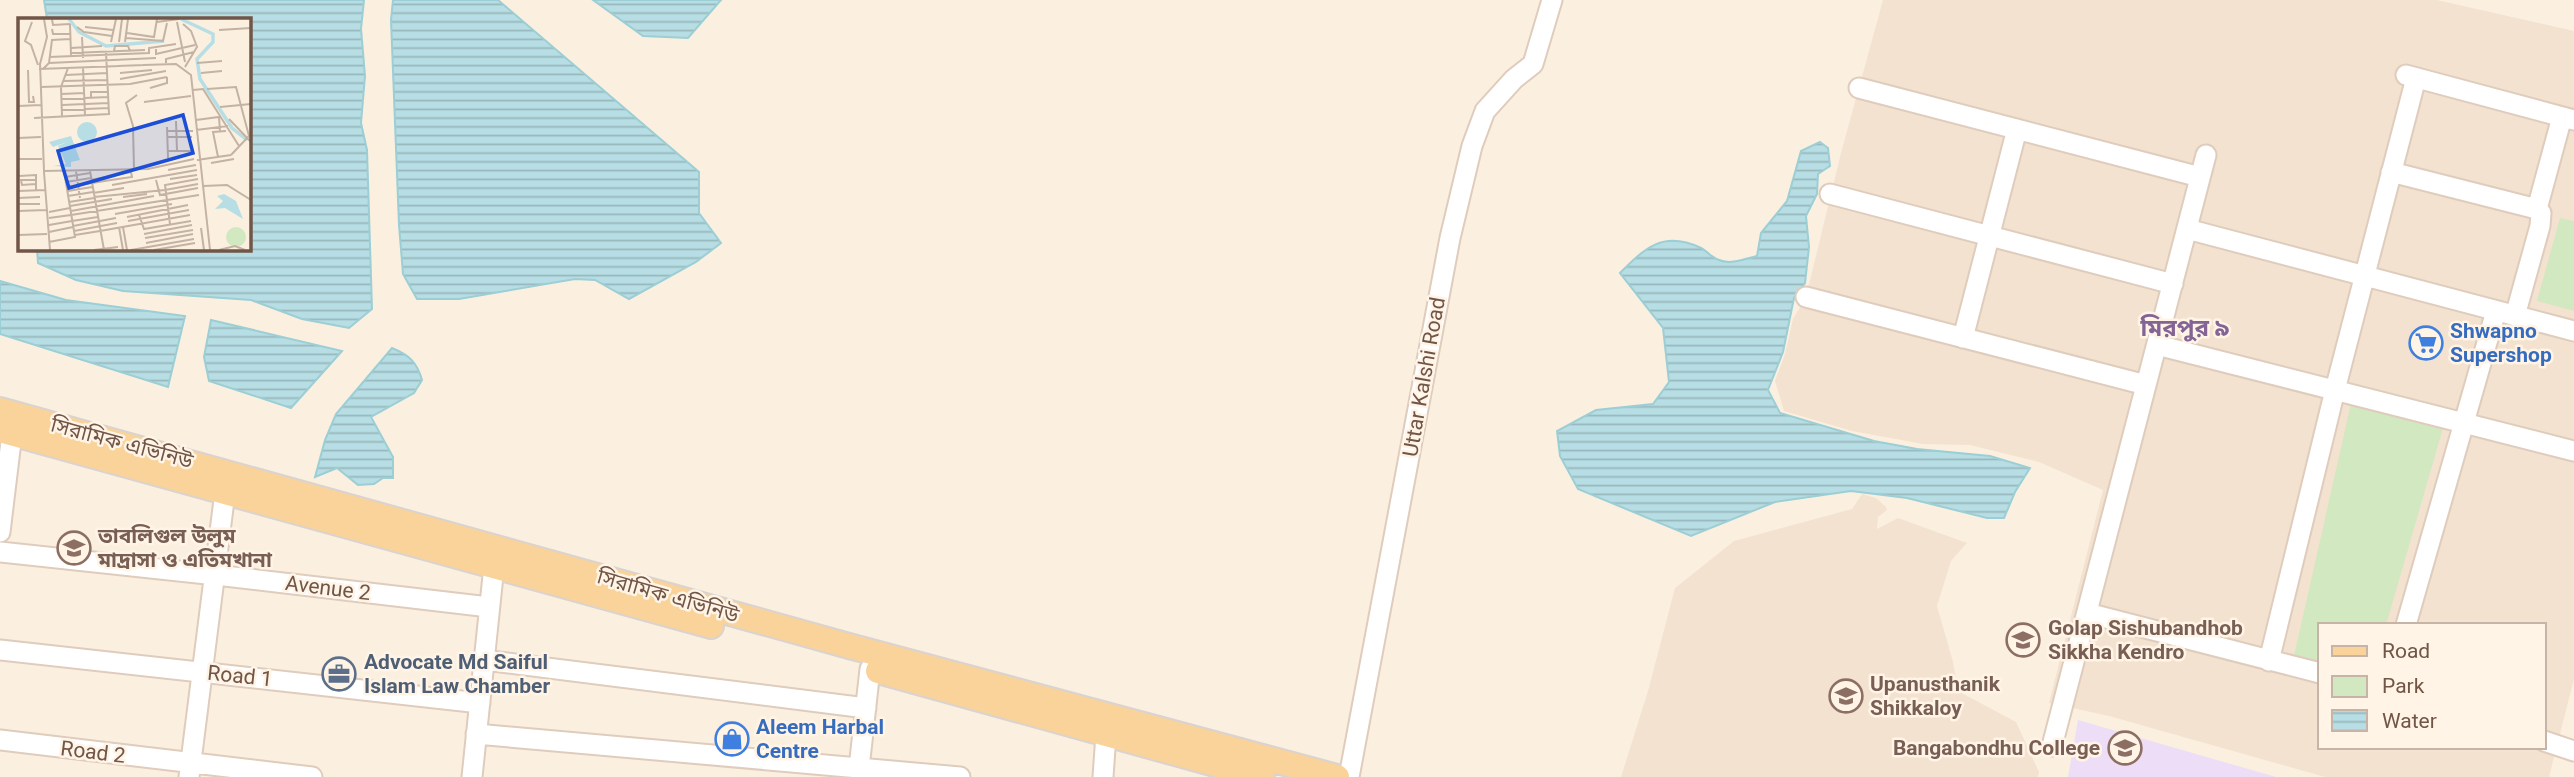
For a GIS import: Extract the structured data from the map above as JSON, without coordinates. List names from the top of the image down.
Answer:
{
  "streets": {
    "main road": ["সিরামিক এভিনিউ"],
    "street": [
      "Uttar Kalshi Road",
      "Avenue 2",
      "Road 1",
      "Road 2"
    ]
  },
  "districts": ["মিরপুর ৯"],
  "places": {
    "supermarket": ["Shwapno Supershop"],
    "school or university": [
      "তাবলিগুল উলুম মাদ্রাসা ও এতিমখানা",
      "Golap Sishubandhob Sikkha Kendro",
      "Upanusthanik Shikkaloy",
      "Bangabondhu College"
    ],
    "office": ["Advocate Md Saiful Islam Law Chamber"],
    "shop": ["Aleem Harbal Centre"]
  },
  "legend": ["Road", "Park", "Water"]
}
